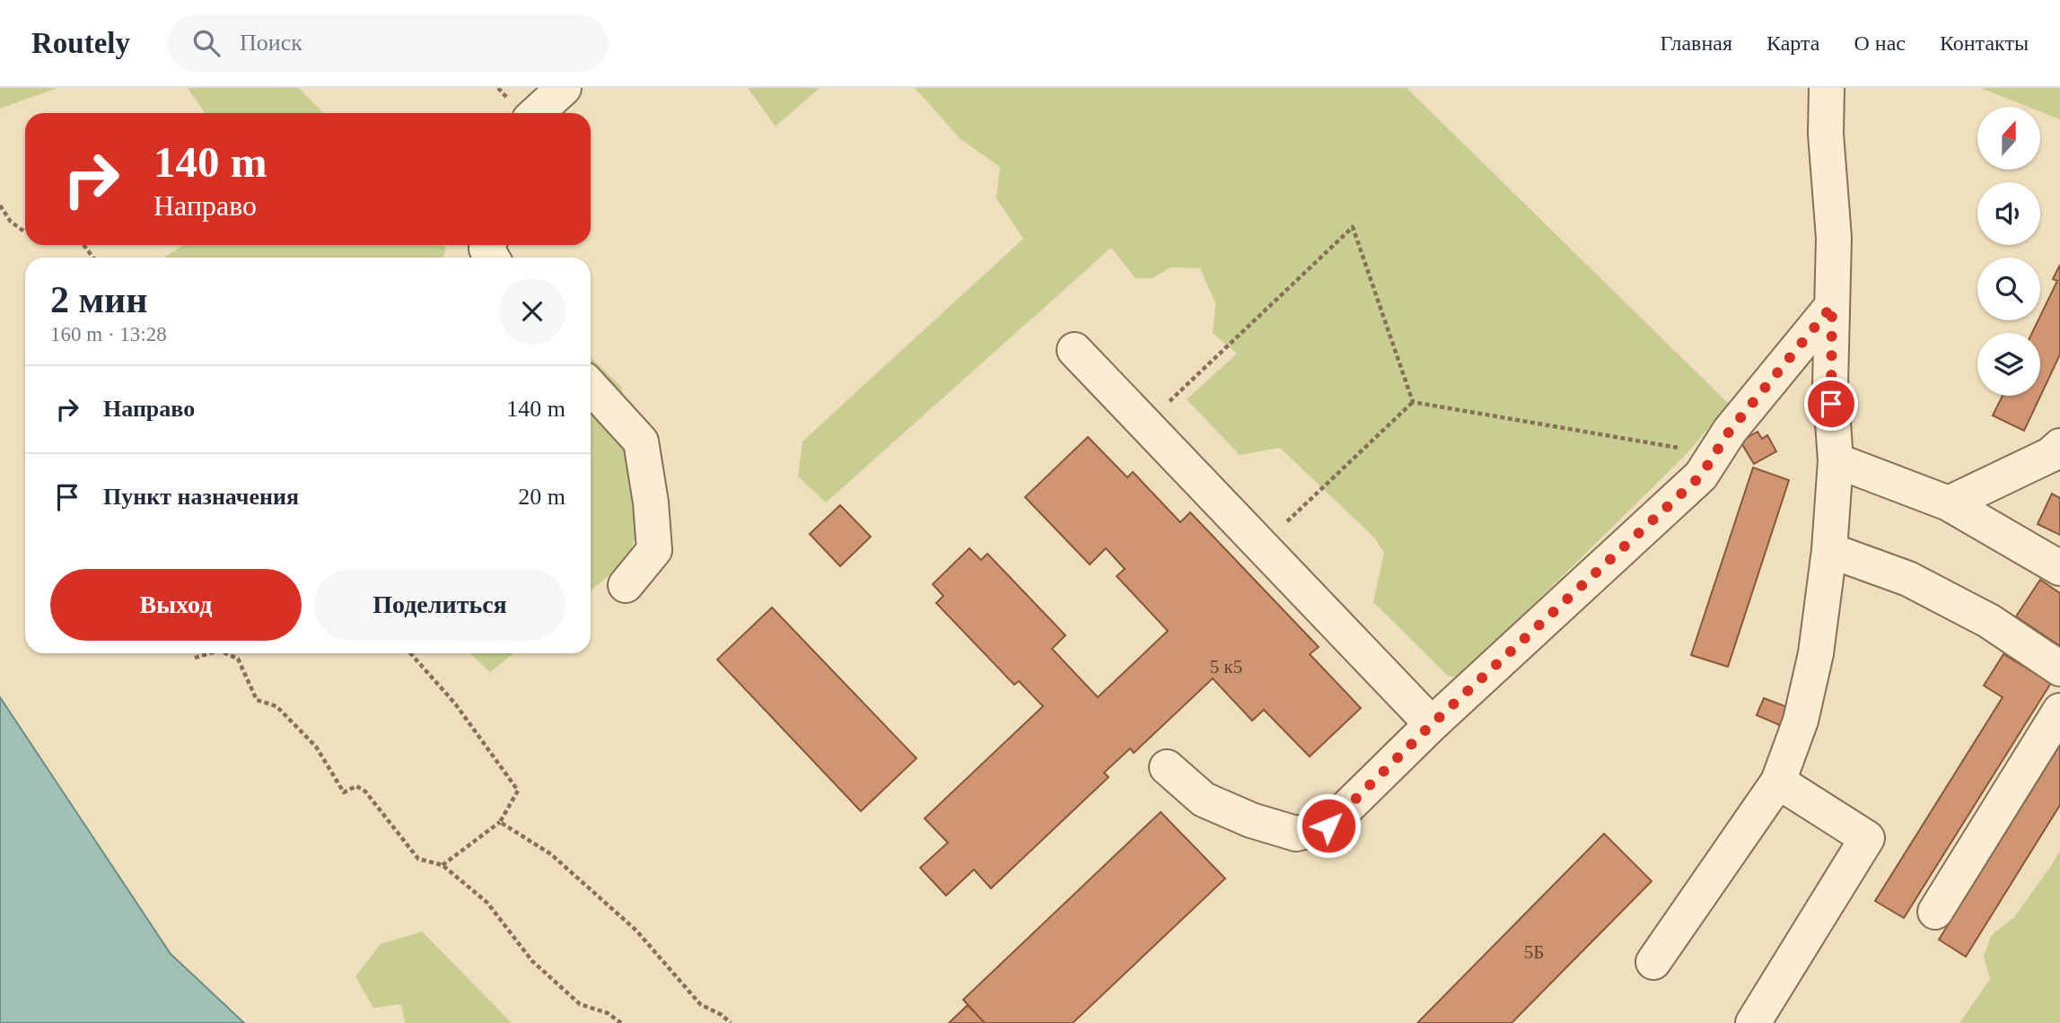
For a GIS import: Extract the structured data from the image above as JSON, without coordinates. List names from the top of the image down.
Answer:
{
  "house_numbers": ["5 к5", "5Б"],
  "north": "top",
  "page": {
    "header": "Routely",
    "search": "Поиск",
    "nav": [
      "Главная",
      "Карта",
      "О нас",
      "Контакты"
    ],
    "turn": ["140 m", "Направо"],
    "heading": ["2 мин", "160 m · 13:28"],
    "list": [
      {
        "name": "Направо",
        "value": "140 m"
      },
      {
        "name": "Пункт назначения",
        "value": "20 m"
      }
    ],
    "buttons": ["Выход", "Поделиться"]
  }
}
